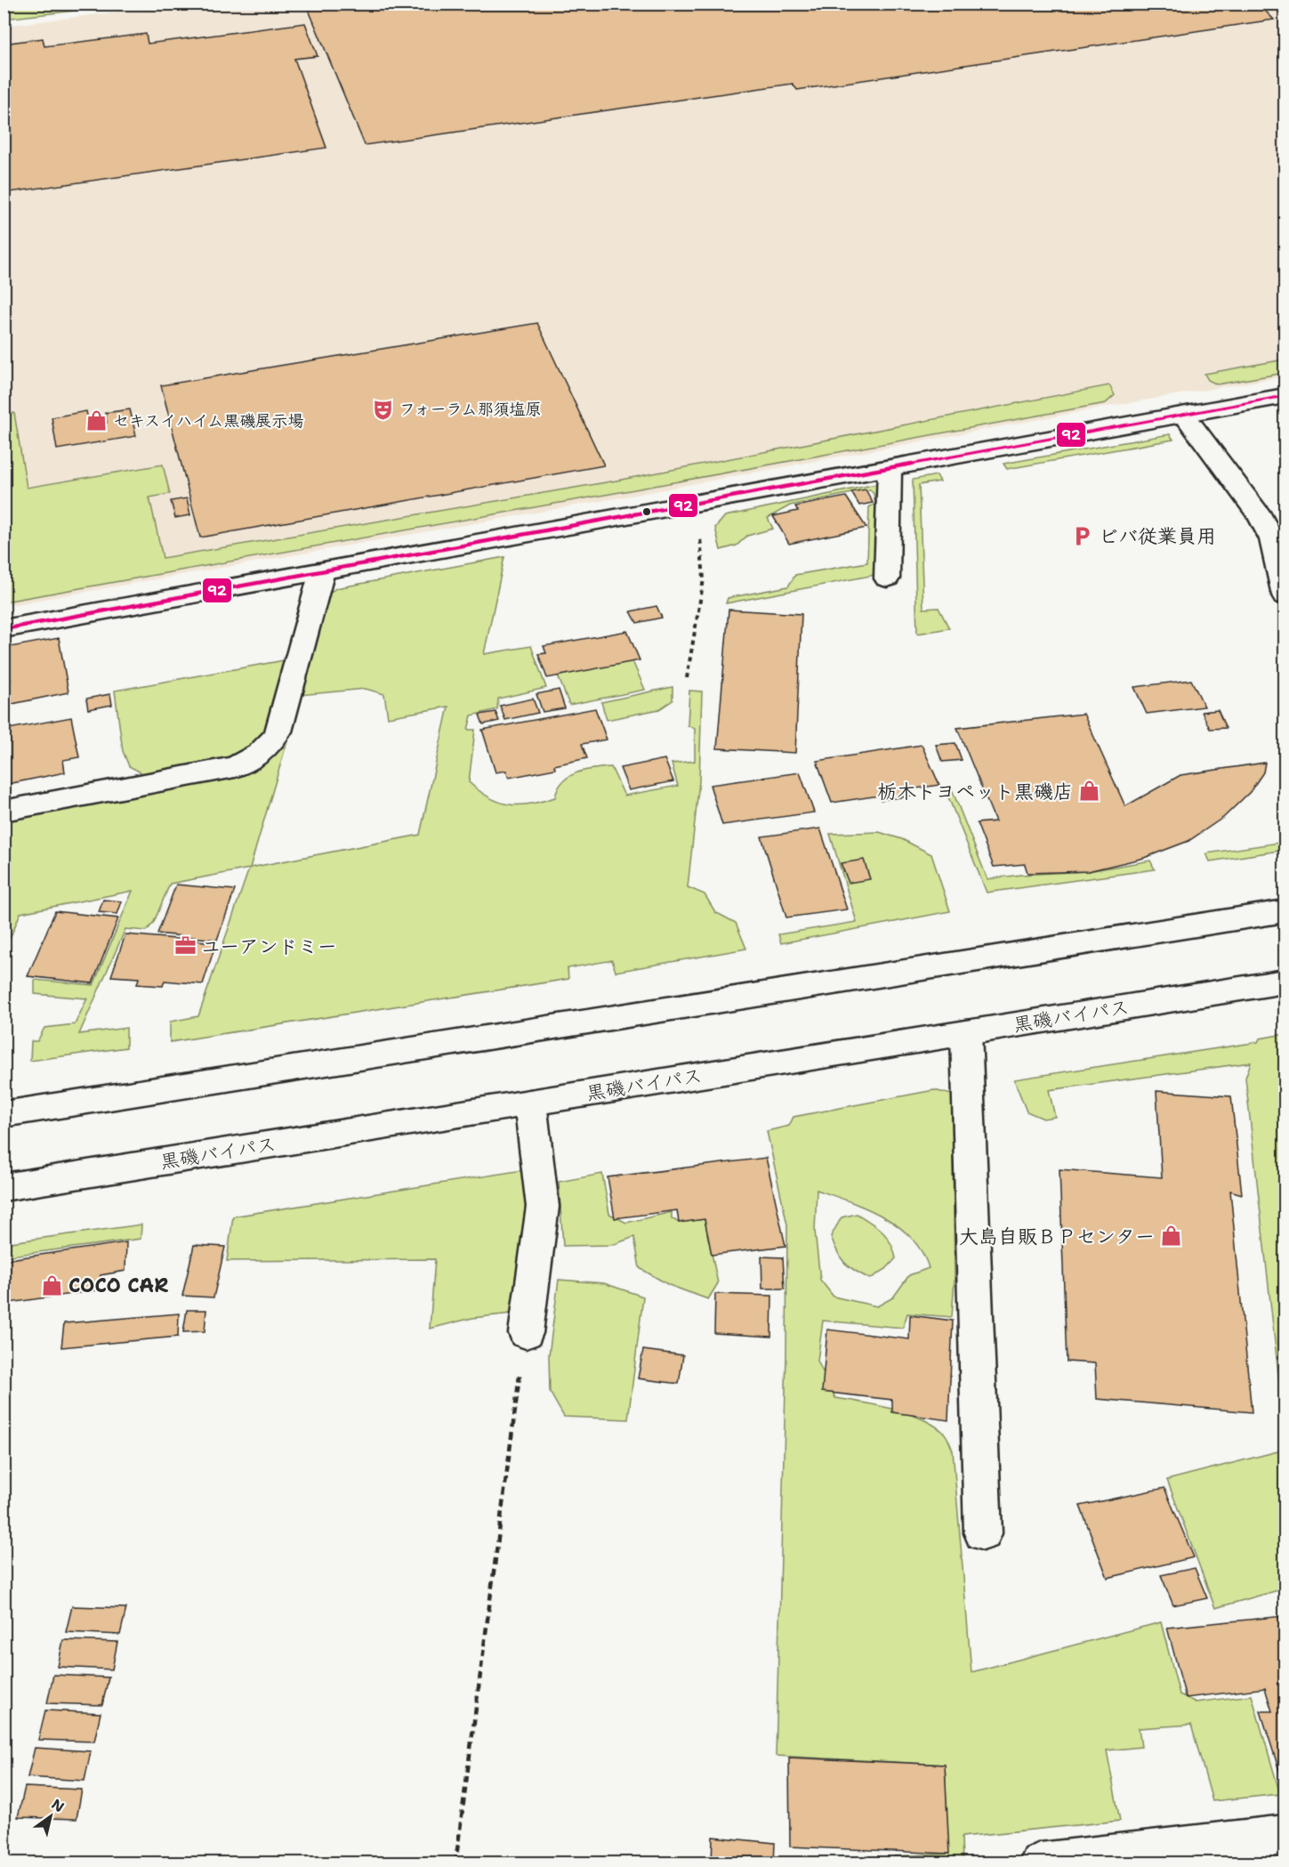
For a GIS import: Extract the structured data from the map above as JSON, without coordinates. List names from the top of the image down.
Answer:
{
  "streets": {
    "main road": ["黒磯バイパス"]
  },
  "places": {
    "theatre": ["フォーラム那須塩原"],
    "shop": [
      "セキスイハイム黒磯展示場",
      "栃木トヨペット黒磯店",
      "大島自販ＢＰセンター",
      "COCO CAR"
    ],
    "parking": ["ビバ従業員用"],
    "office": ["ユーアンドミー"]
  },
  "lines": ["transit line 92"],
  "north": "top right"
}
